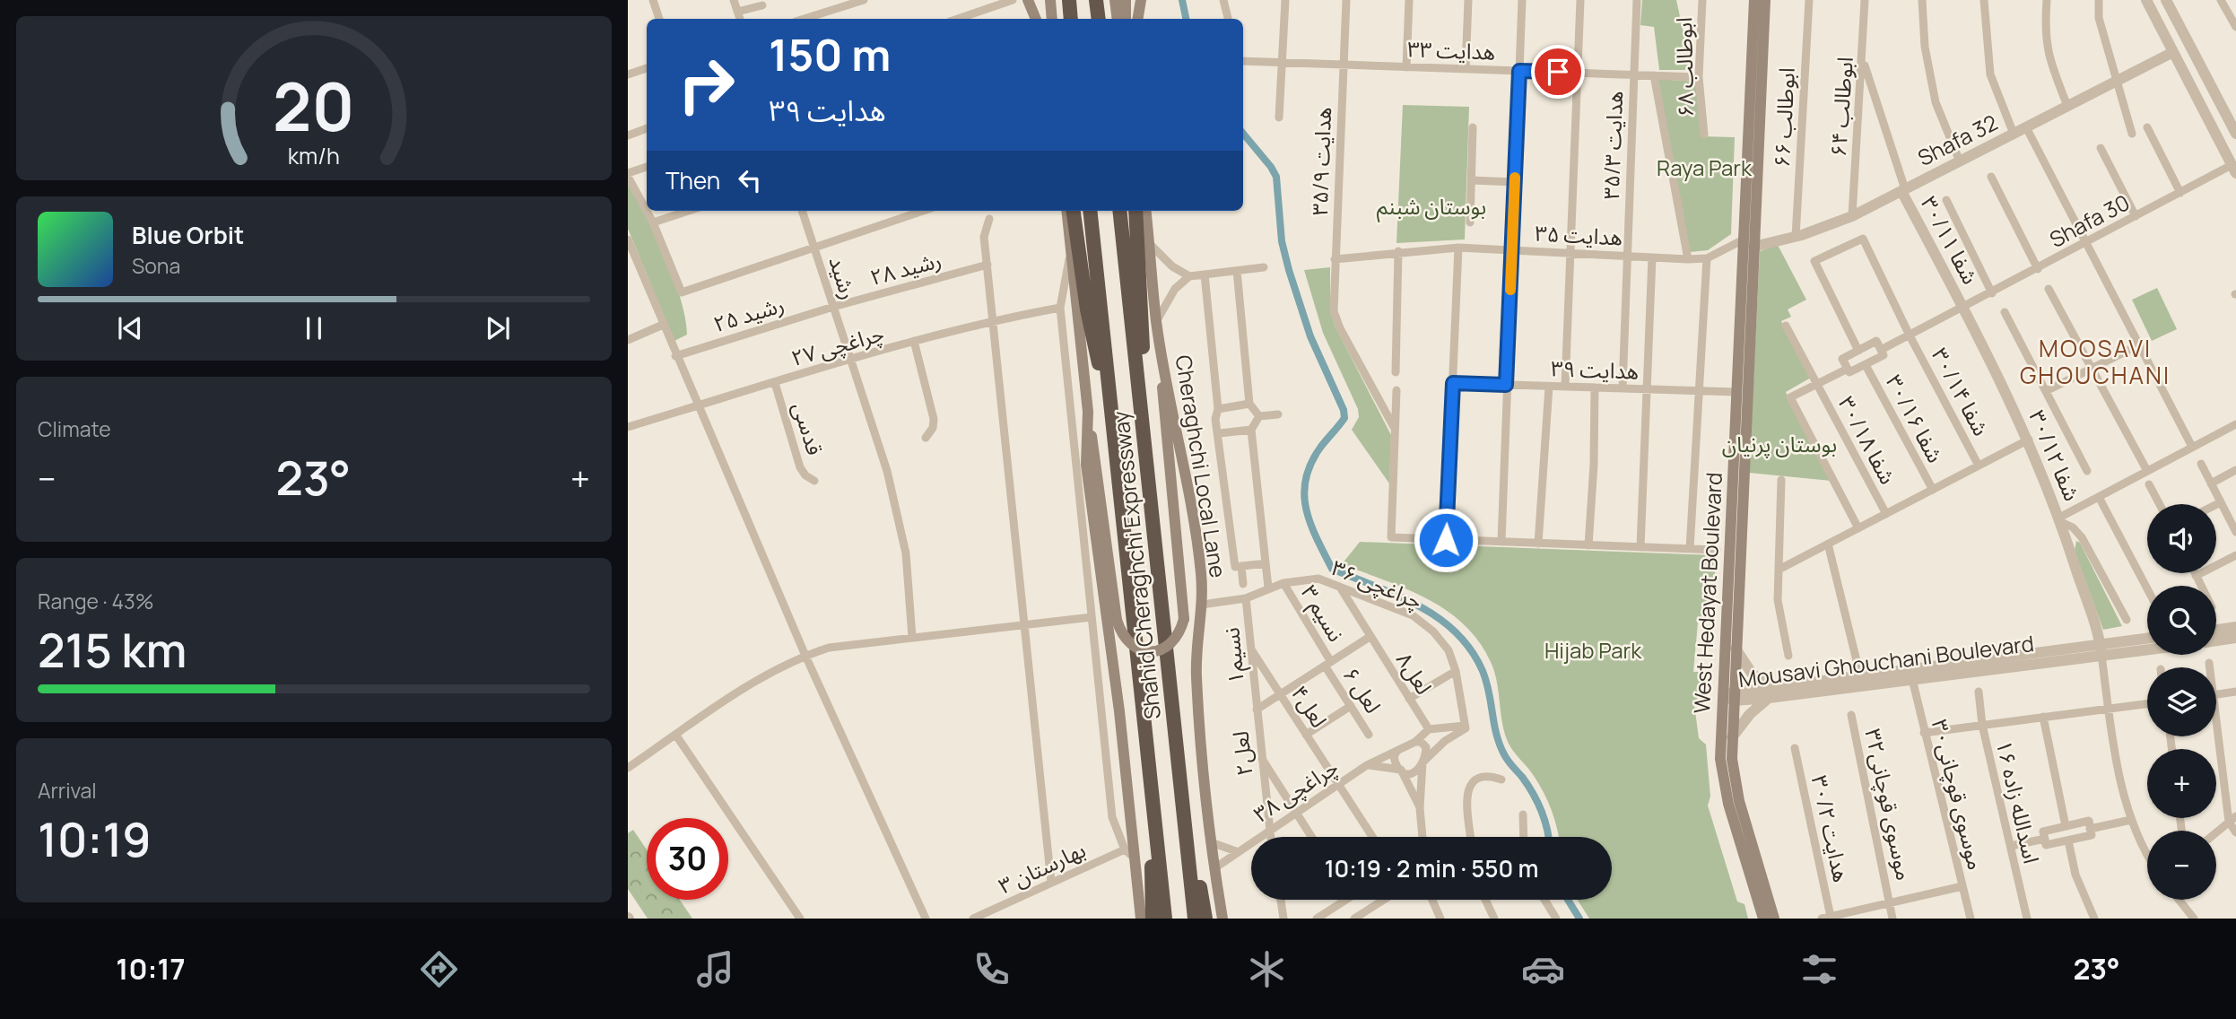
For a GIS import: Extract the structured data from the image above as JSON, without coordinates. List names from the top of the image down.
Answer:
{
  "streets": {
    "highway": ["Shahid Cheraghchi Expressway"],
    "main road": ["Cheraghchi Local Lane", "West Hedayat Boulevard"],
    "street": [
      "هدایت ۳۳",
      "ابوطالب ۶۸",
      "ابوطالب ۶۴",
      "ابوطالب ۶۶",
      "Shafa 32",
      "هدایت ۳۵/۳",
      "هدایت ۳۵/۹",
      "Shafa 30",
      "هدایت ۳۵",
      "شفا ۳۰/۱۱",
      "رشید ۲۸",
      "رشید",
      "رشید ۲۵",
      "چراغچی ۲۷",
      "هدایت ۳۹",
      "شفا ۳۰/۱۴",
      "شفا ۳۰/۱۶",
      "قدسی",
      "شفا ۳۰/۱۸",
      "شفا ۳۰/۱۲",
      "چراغچی ۳۶",
      "نسیم ۳",
      "نسیم۱",
      "Mousavi Ghouchani Boulevard",
      "لعل۸",
      "لعل ۶",
      "لعل۴",
      "لعل۲",
      "چراغچی ۳۸",
      "موسوی قوچانی۳۰",
      "اسدالله زاده ۱۶",
      "موسوی قوچانی۳۲",
      "هدایت ۳۰/۲",
      "بهارستان ۳"
    ]
  },
  "crossings": [
    ["هدایت ۳۳", "ابوطالب ۶۸"],
    ["هدایت ۳۳", "هدایت ۳۵/۳"],
    ["هدایت ۳۳", "هدایت ۳۵/۹"],
    ["ابوطالب ۶۴", "Shafa 32"],
    ["ابوطالب ۶۶", "Shafa 32"],
    ["Shafa 32", "شفا ۳۰/۱۱"],
    ["Shafa 32", "West Hedayat Boulevard"],
    ["هدایت ۳۵/۳", "هدایت ۳۵"],
    ["هدایت ۳۵/۳", "هدایت ۳۹"],
    ["هدایت ۳۵/۹", "هدایت ۳۵"],
    ["Shafa 30", "شفا ۳۰/۱۱"],
    ["Shafa 30", "شفا ۳۰/۱۴"],
    ["Shafa 30", "شفا ۳۰/۱۲"],
    ["هدایت ۳۵", "West Hedayat Boulevard"],
    ["شفا ۳۰/۱۱", "شفا ۳۰/۱۲"],
    ["رشید ۲۸", "رشید"],
    ["رشید ۲۸", "رشید ۲۵"],
    ["رشید", "رشید ۲۵"],
    ["رشید", "چراغچی ۲۷"],
    ["چراغچی ۲۷", "قدسی"],
    ["هدایت ۳۹", "West Hedayat Boulevard"],
    ["شفا ۳۰/۱۲", "Mousavi Ghouchani Boulevard"],
    ["Cheraghchi Local Lane", "چراغچی ۳۶"],
    ["Cheraghchi Local Lane", "چراغچی ۳۸"],
    ["چراغچی ۳۶", "نسیم ۳"],
    ["چراغچی ۳۶", "نسیم۱"],
    ["چراغچی ۳۶", "لعل۸"],
    ["West Hedayat Boulevard", "Mousavi Ghouchani Boulevard"],
    ["نسیم ۳", "لعل ۶"],
    ["نسیم۱", "لعل۴"],
    ["نسیم۱", "لعل۲"],
    ["Mousavi Ghouchani Boulevard", "موسوی قوچانی۳۰"],
    ["لعل۴", "چراغچی ۳۸"],
    ["لعل۲", "چراغچی ۳۸"]
  ],
  "districts": ["MOOSAVI GHOUCHANI"],
  "parks": [
    "Raya Park",
    "بوستان شبنم",
    "بوستان پرنیان",
    "Hijab Park"
  ],
  "page": {
    "turn": ["150 m", "هدایت ۳۹"],
    "then": "Then",
    "song": ["Blue Orbit", "Sona"],
    "tile": [
      "Climate",
      ["Range · 43%", "215 km"],
      ["Arrival", "10:19"]
    ],
    "heat": ["−", "23°", "+"],
    "map_buttons": ["+", "−"],
    "limit": "30",
    "trip": "10:19 · 2 min · 550 m",
    "tabs": ["10:17", "23°"],
    "gauge": ["20", "km/h"]
  }
}
